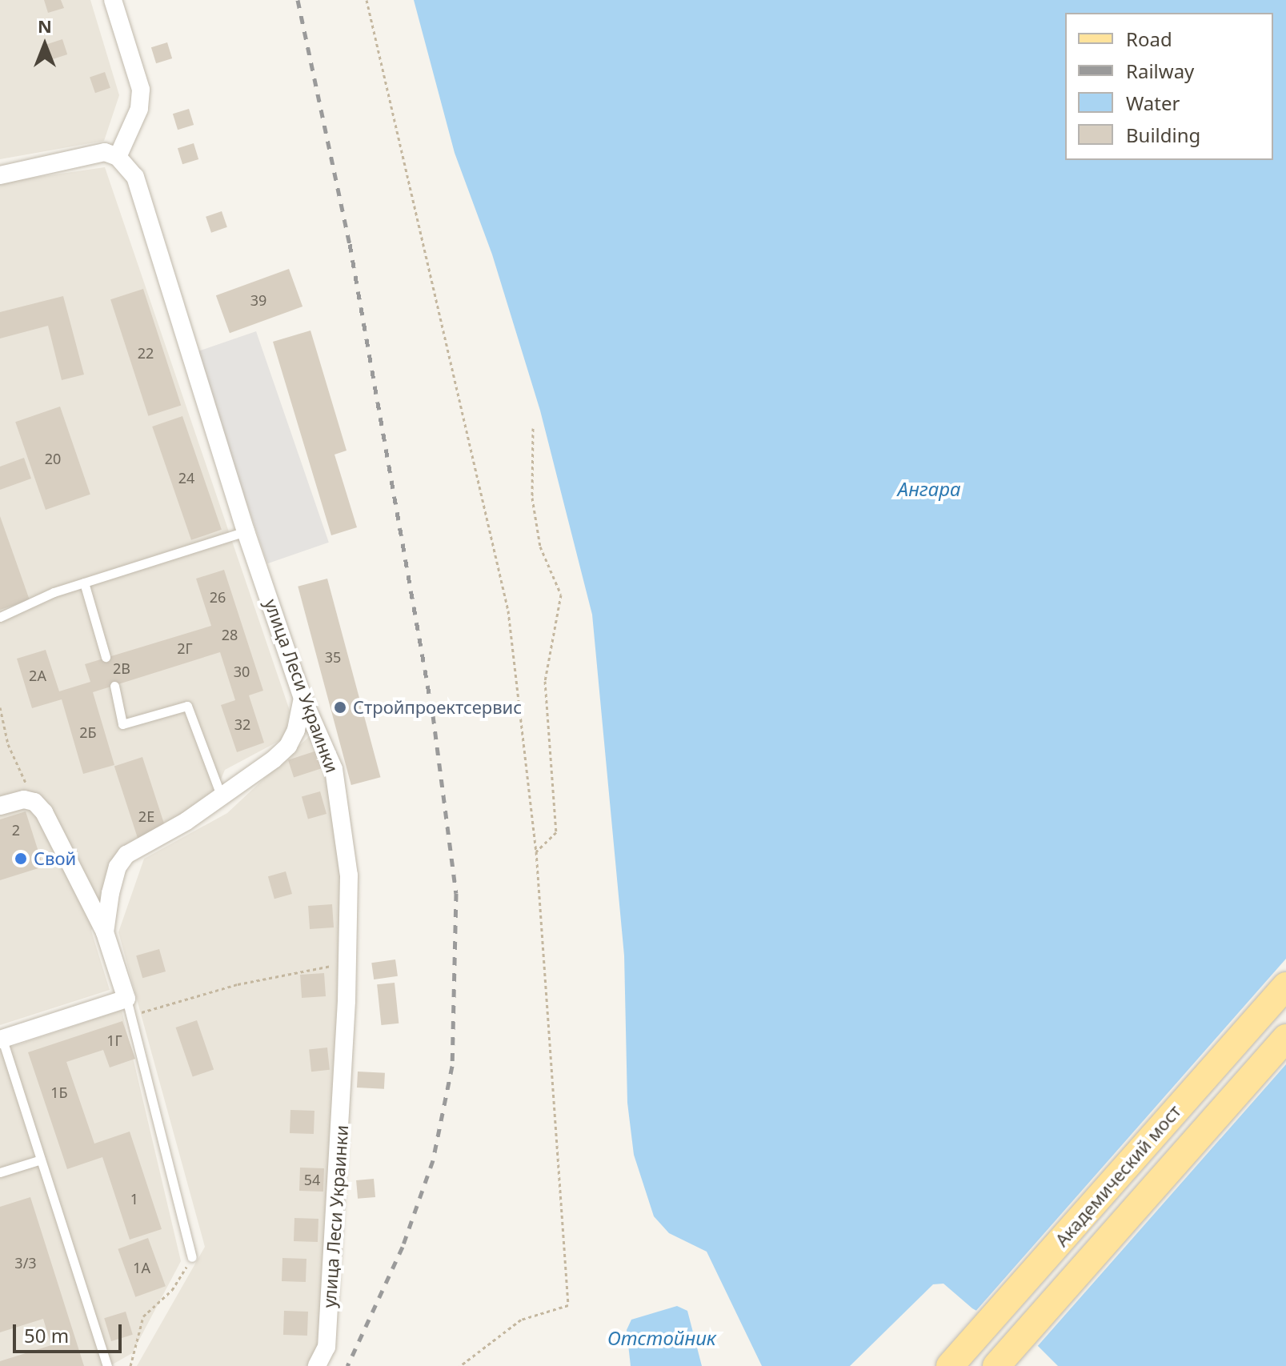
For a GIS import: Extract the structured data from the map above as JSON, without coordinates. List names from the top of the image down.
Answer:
{
  "streets": {
    "main road": ["Академический мост"],
    "street": ["улица Леси Украинки"]
  },
  "water": ["Ангара", "Отстойник"],
  "places": ["Стройпроектсервис", "Свой"],
  "house_numbers": [
    "39",
    "22",
    "20",
    "24",
    "26",
    "28",
    "2Г",
    "35",
    "2В",
    "30",
    "2А",
    "32",
    "2Б",
    "2Е",
    "2",
    "1Г",
    "1Б",
    "54",
    "1",
    "3/3",
    "1А"
  ],
  "legend": [
    "Road",
    "Railway",
    "Water",
    "Building"
  ],
  "scale_bar": "50 m",
  "north": "top"
}
